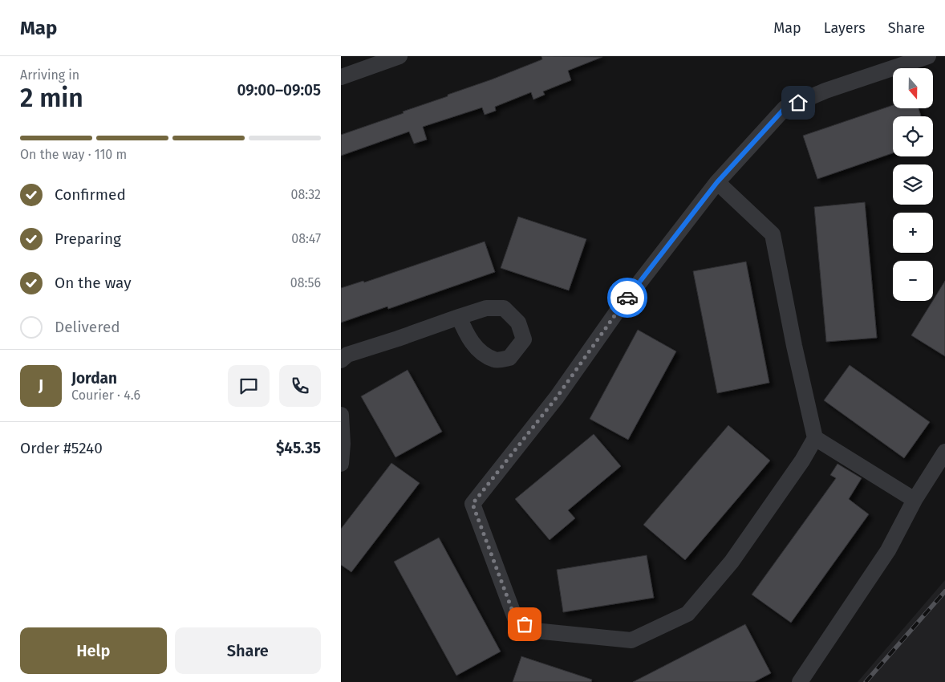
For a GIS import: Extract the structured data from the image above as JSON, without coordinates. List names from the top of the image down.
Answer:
{
  "north": "bottom",
  "page": {
    "header": "Map",
    "nav": ["Map", "Layers", "Share"],
    "heading": ["2 min", "Arriving in", "09:00–09:05"],
    "panel": [
      "Jordan",
      "Courier · 4.6",
      "Order #5240",
      "$45.35"
    ],
    "map_buttons": ["+", "−"],
    "bar": "On the way · 110 m",
    "list": [
      ["Confirmed", "08:32"],
      ["Preparing", "08:47"],
      ["On the way", "08:56"],
      "Delivered"
    ],
    "round": "J",
    "buttons": ["Help", "Share"]
  }
}
